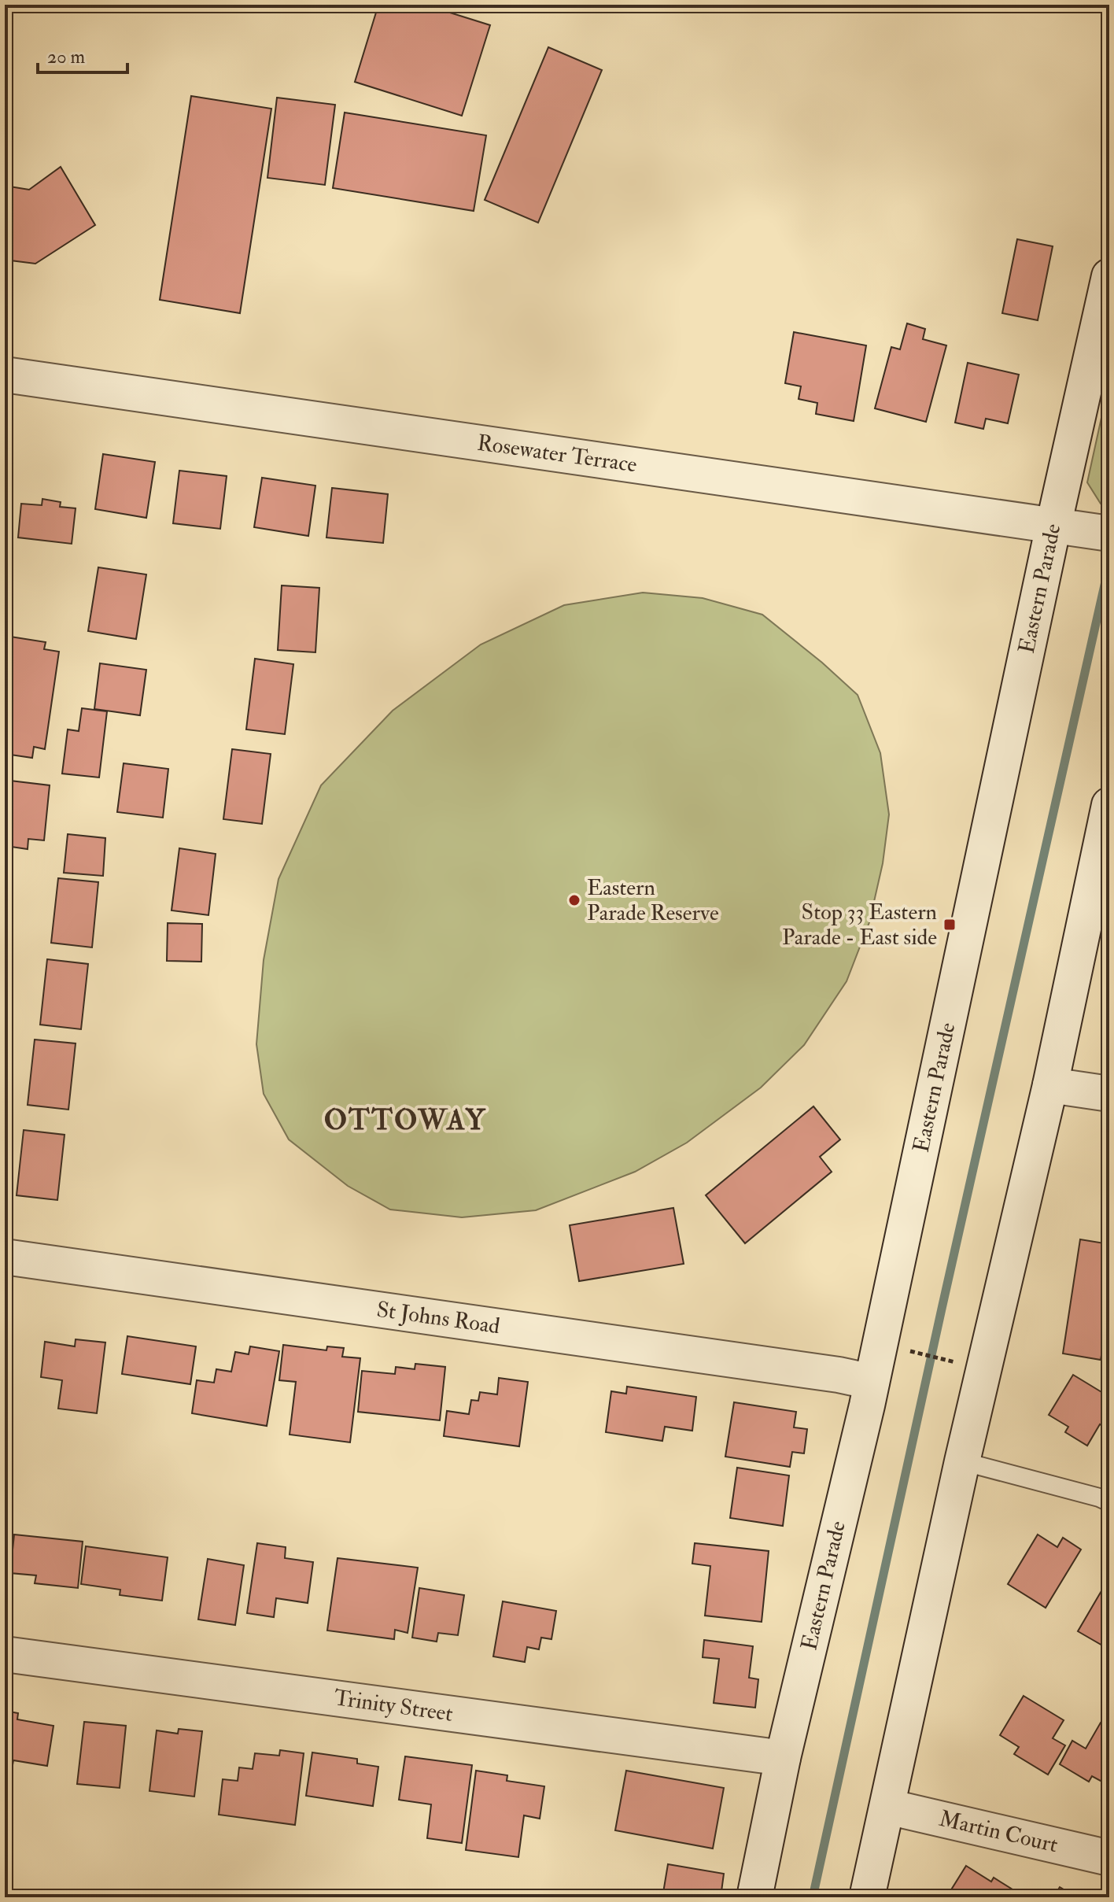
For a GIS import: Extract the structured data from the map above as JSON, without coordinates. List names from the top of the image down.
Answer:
{
  "streets": {
    "street": [
      "Rosewater Terrace",
      "Eastern Parade",
      "St Johns Road",
      "Trinity Street",
      "Martin Court"
    ]
  },
  "crossings": [
    ["Rosewater Terrace", "Eastern Parade"],
    ["Eastern Parade", "St Johns Road"],
    ["Eastern Parade", "Trinity Street"]
  ],
  "districts": ["OTTOWAY"],
  "places": {
    "other": ["Eastern Parade Reserve"],
    "transit": ["Stop 33 Eastern Parade - East side"]
  },
  "scale_bar": "20 m"
}
